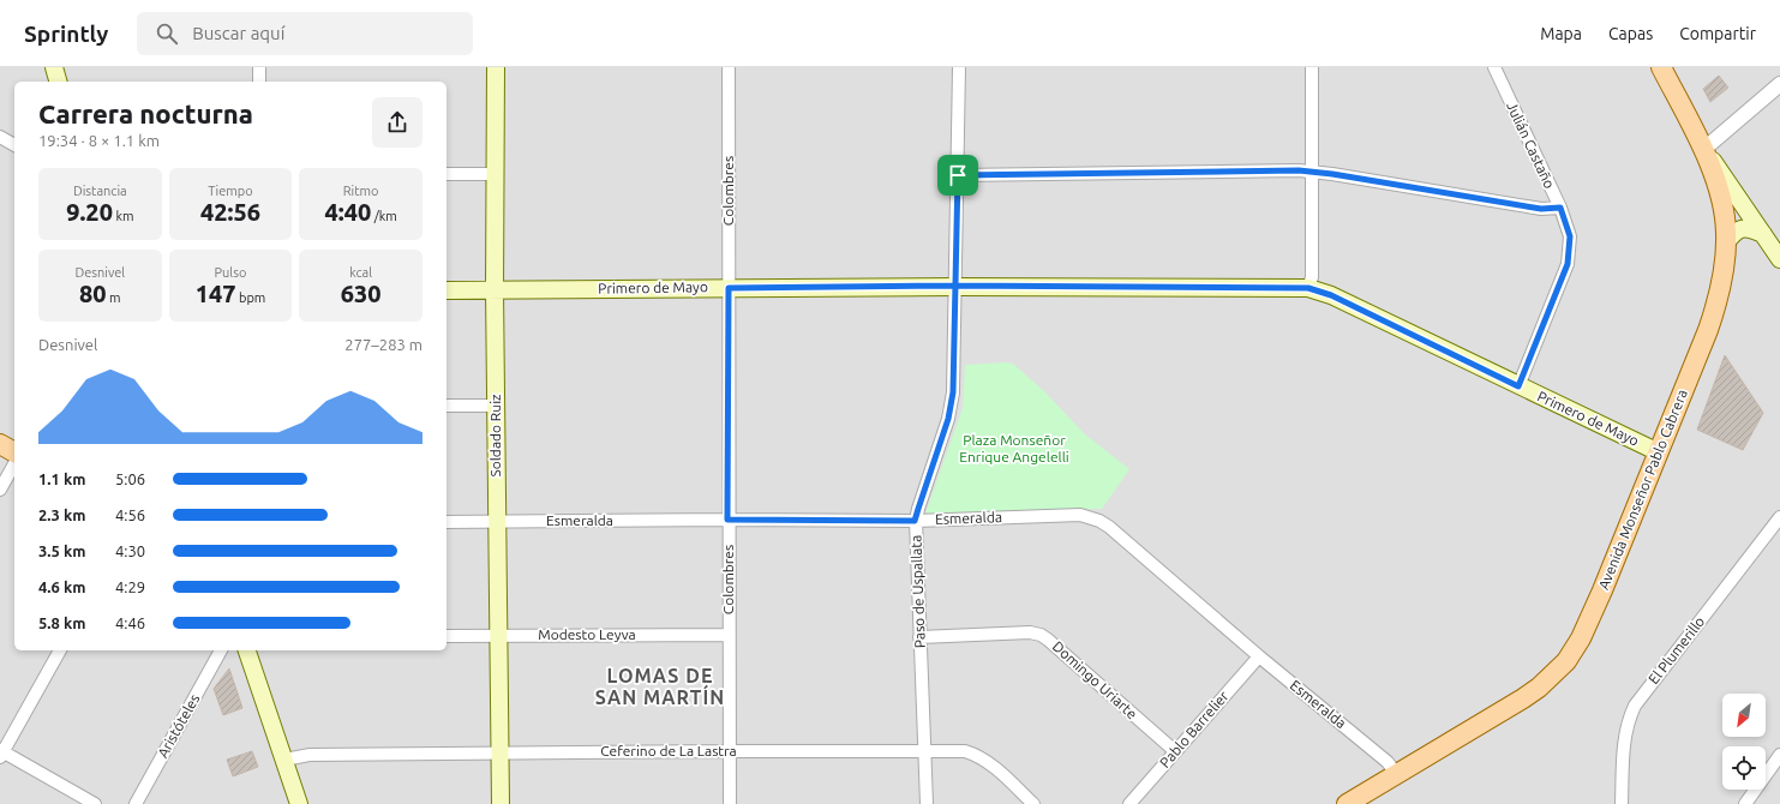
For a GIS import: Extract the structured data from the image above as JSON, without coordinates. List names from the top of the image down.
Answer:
{
  "streets": {
    "main road": ["Primero de Mayo", "Soldado Ruiz", "Avenida Monseñor Pablo Cabrera"],
    "street": [
      "Julián Castaño",
      "Colombres",
      "Esmeralda",
      "Paso de Uspallata",
      "Modesto Leyva",
      "El Plumerillo",
      "Domingo Uriarte",
      "Aristóteles",
      "Pablo Barrelier",
      "Ceferino de La Lastra"
    ]
  },
  "crossings": [
    ["Julián Castaño", "Primero de Mayo"],
    ["Colombres", "Primero de Mayo"],
    ["Colombres", "Esmeralda"],
    ["Colombres", "Modesto Leyva"],
    ["Colombres", "Ceferino de La Lastra"],
    ["Primero de Mayo", "Soldado Ruiz"],
    ["Primero de Mayo", "Avenida Monseñor Pablo Cabrera"],
    ["Primero de Mayo", "Paso de Uspallata"],
    ["Soldado Ruiz", "Esmeralda"],
    ["Soldado Ruiz", "Modesto Leyva"],
    ["Soldado Ruiz", "Ceferino de La Lastra"],
    ["Avenida Monseñor Pablo Cabrera", "Esmeralda"],
    ["Esmeralda", "Paso de Uspallata"],
    ["Esmeralda", "Pablo Barrelier"],
    ["Paso de Uspallata", "Domingo Uriarte"],
    ["Paso de Uspallata", "Ceferino de La Lastra"],
    ["Domingo Uriarte", "Pablo Barrelier"]
  ],
  "districts": ["LOMAS DE SAN MARTÍN"],
  "parks": ["Plaza Monseñor Enrique Angelelli"],
  "north": "bottom left",
  "page": {
    "header": "Sprintly",
    "search": "Buscar aquí",
    "nav": ["Mapa", "Capas", "Compartir"],
    "heading": ["Carrera nocturna", "19:34 · 8 × 1.1 km"],
    "stats": [
      ["Distancia", "9.20 km"],
      ["Tiempo", "42:56"],
      ["Ritmo", "4:40 /km"],
      ["Desnivel", "80 m"],
      ["Pulso", "147 bpm"],
      ["kcal", "630"]
    ],
    "chart": ["Desnivel", "277–283 m"],
    "list": [
      {
        "name": "1.1 km",
        "note": "5:06"
      },
      {
        "name": "2.3 km",
        "note": "4:56"
      },
      {
        "name": "3.5 km",
        "note": "4:30"
      },
      {
        "name": "4.6 km",
        "note": "4:29"
      },
      {
        "name": "5.8 km",
        "note": "4:46"
      }
    ]
  }
}
